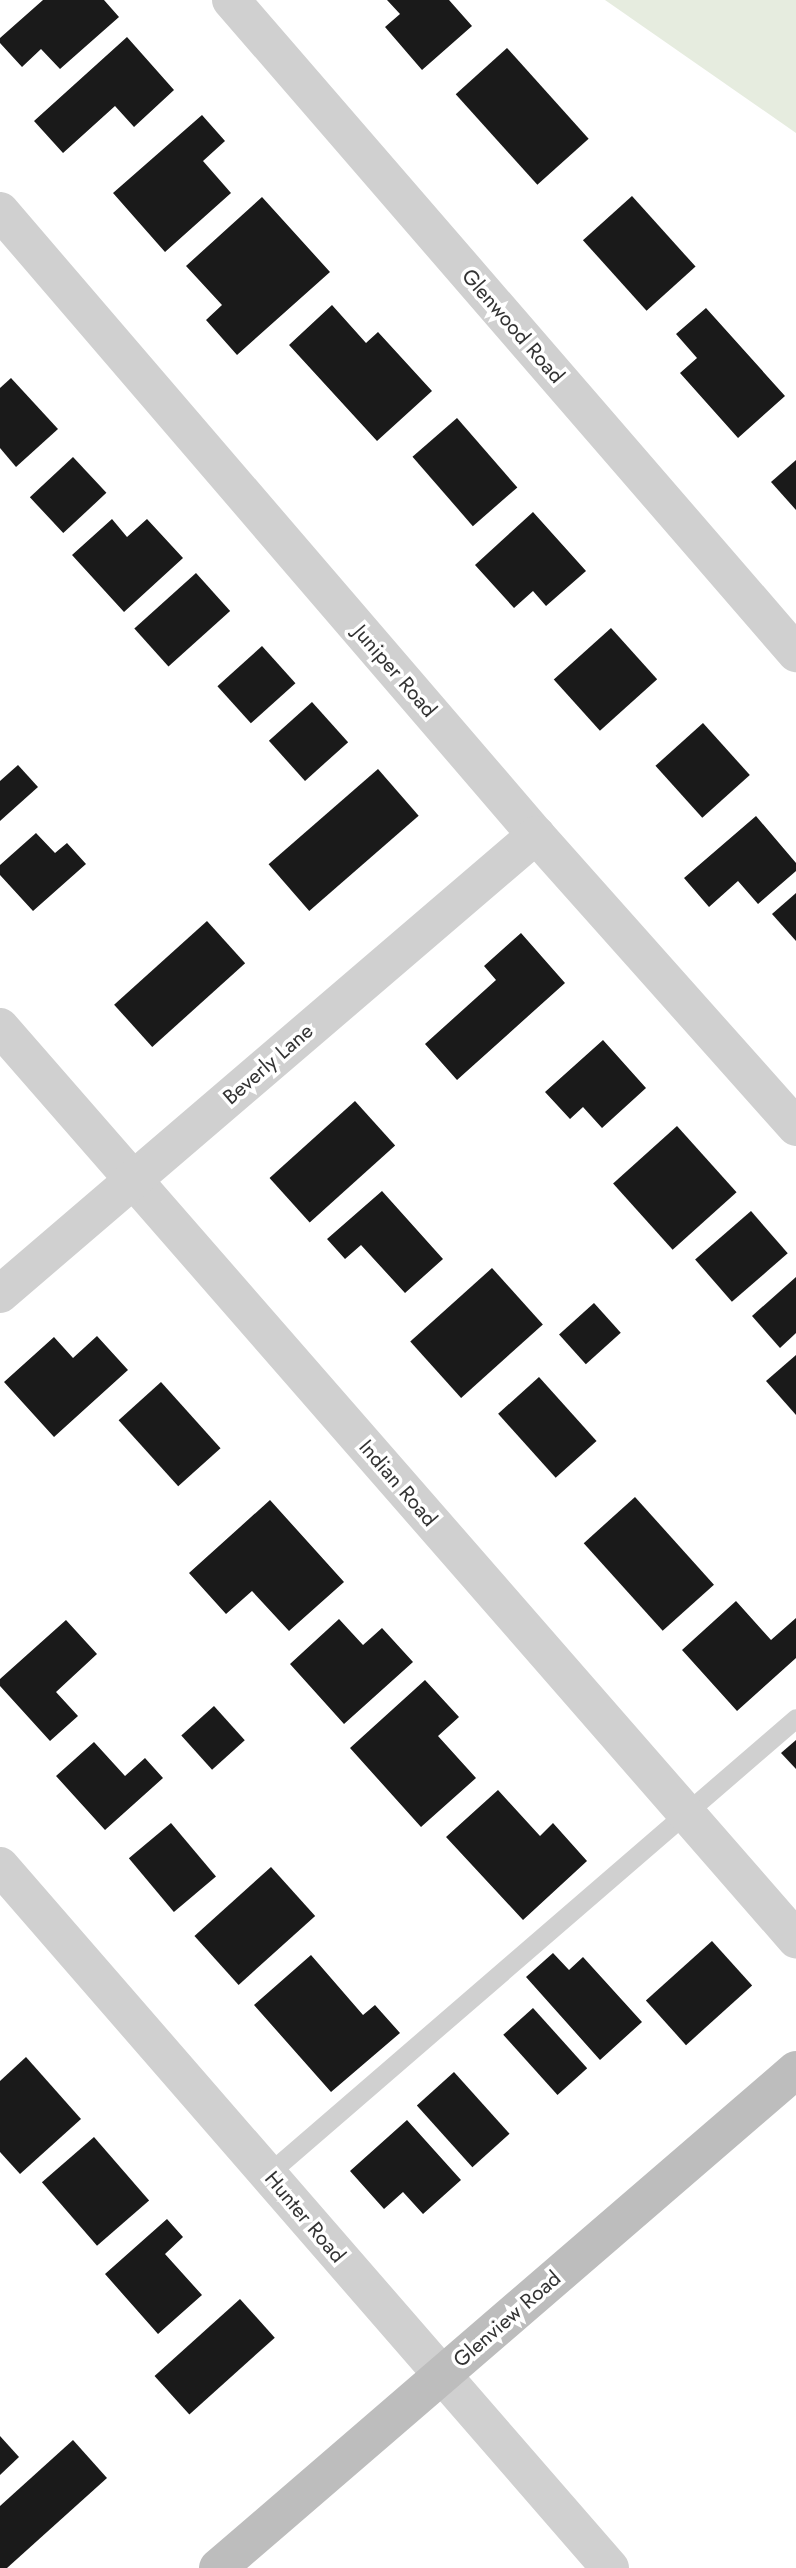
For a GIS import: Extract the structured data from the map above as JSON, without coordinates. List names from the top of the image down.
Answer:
{
  "streets": {
    "main road": ["Glenview Road"],
    "street": [
      "Glenwood Road",
      "Juniper Road",
      "Beverly Lane",
      "Indian Road",
      "Hunter Road"
    ]
  },
  "crossings": [
    ["Juniper Road", "Beverly Lane"],
    ["Beverly Lane", "Indian Road"],
    ["Hunter Road", "Glenview Road"]
  ]
}
